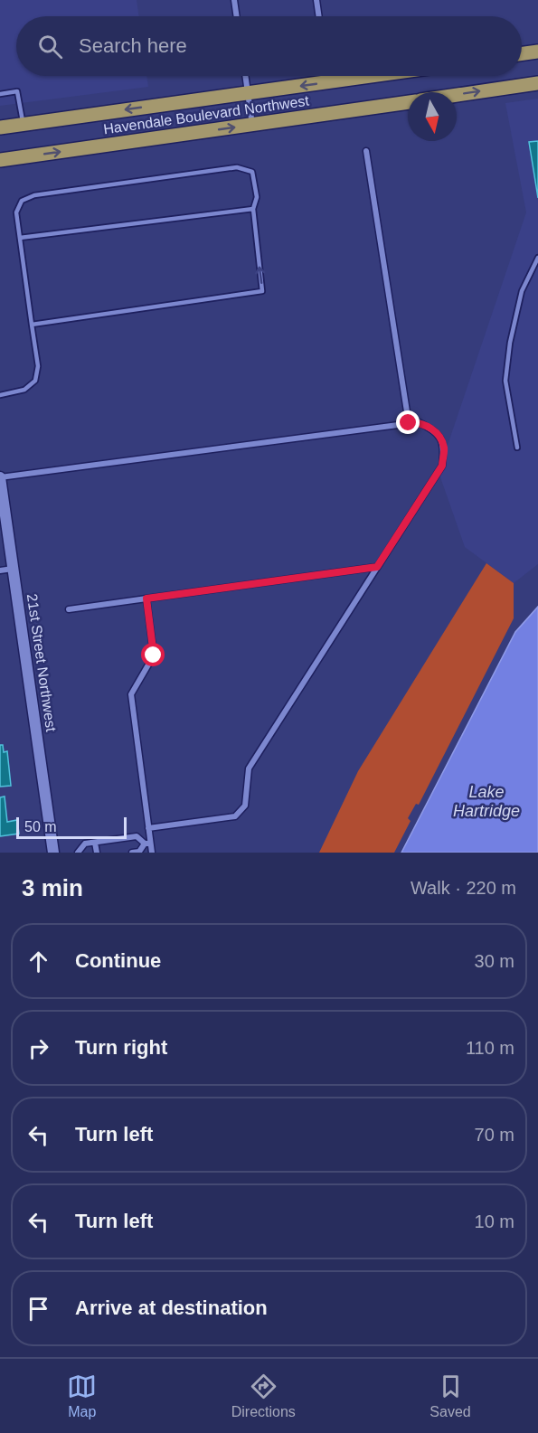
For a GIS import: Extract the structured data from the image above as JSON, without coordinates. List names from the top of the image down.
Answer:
{
  "streets": {
    "main road": ["Havendale Boulevard Northwest"],
    "street": ["21st Street Northwest"]
  },
  "water": ["Lake Hartridge"],
  "scale_bar": "50 m",
  "north": "bottom",
  "page": {
    "search": "Search here",
    "scale": "50 m",
    "heading": ["3 min", "Walk · 220 m"],
    "list": [
      ["Continue", "30 m"],
      ["Turn right", "110 m"],
      ["Turn left", "70 m"],
      ["Turn left", "10 m"],
      "Arrive at destination"
    ],
    "nav": ["Map", "Directions", "Saved"]
  }
}
